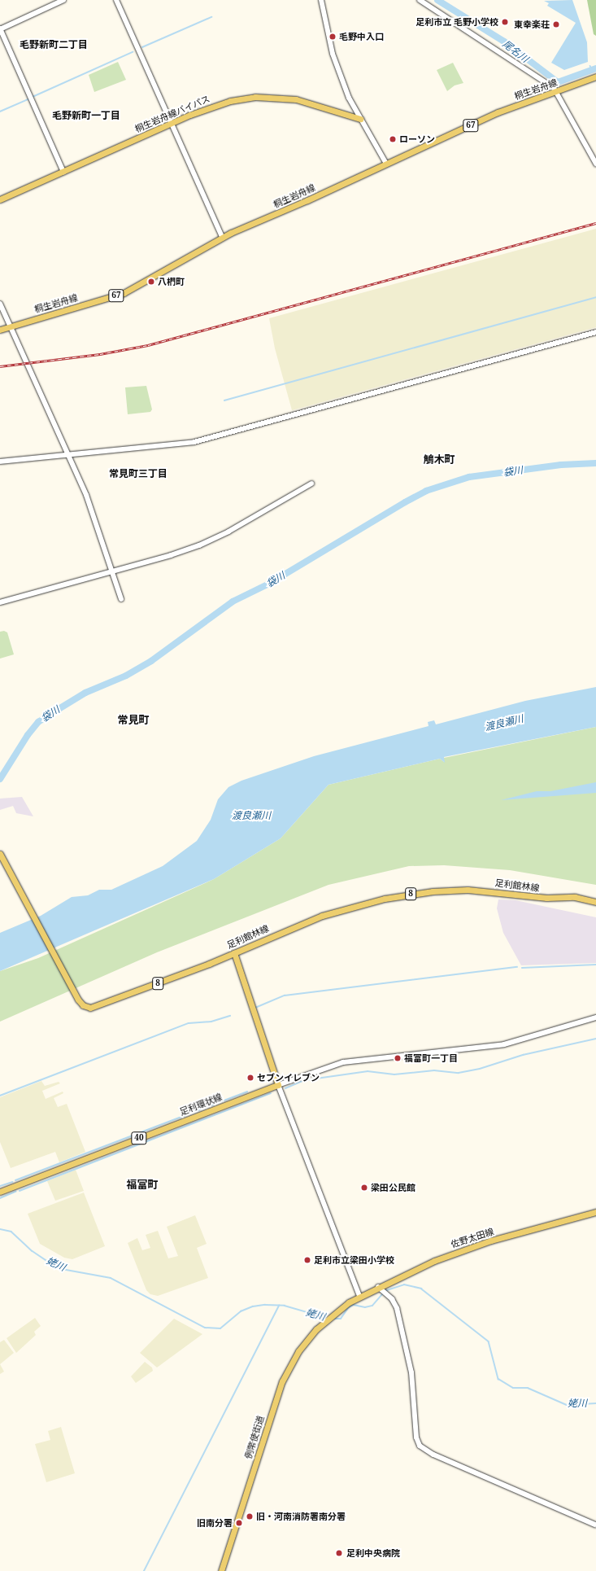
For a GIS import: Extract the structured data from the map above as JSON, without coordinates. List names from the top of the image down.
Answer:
{
  "streets": {
    "main road": [
      "桐生岩舟線",
      "桐生岩舟線バイパス",
      "67",
      "足利館林線",
      "8",
      "足利環状線",
      "40",
      "佐野太田線",
      "例幣使街道"
    ]
  },
  "crossings": [
    ["佐野太田線", "例幣使街道"]
  ],
  "districts": [
    "毛野新町二丁目",
    "毛野新町一丁目",
    "鵤木町",
    "常見町三丁目",
    "常見町",
    "福富町"
  ],
  "water": [
    "尾名川",
    "袋川",
    "渡良瀬川",
    "姥川"
  ],
  "places": [
    "足利市立 毛野小学校",
    "東幸楽荘",
    "毛野中入口",
    "ローソン",
    "八椚町",
    "福富町一丁目",
    "セブンイレブン",
    "梁田公民館",
    "足利市立梁田小学校",
    "旧・河南消防署南分署",
    "旧南分署",
    "足利中央病院"
  ]
}
